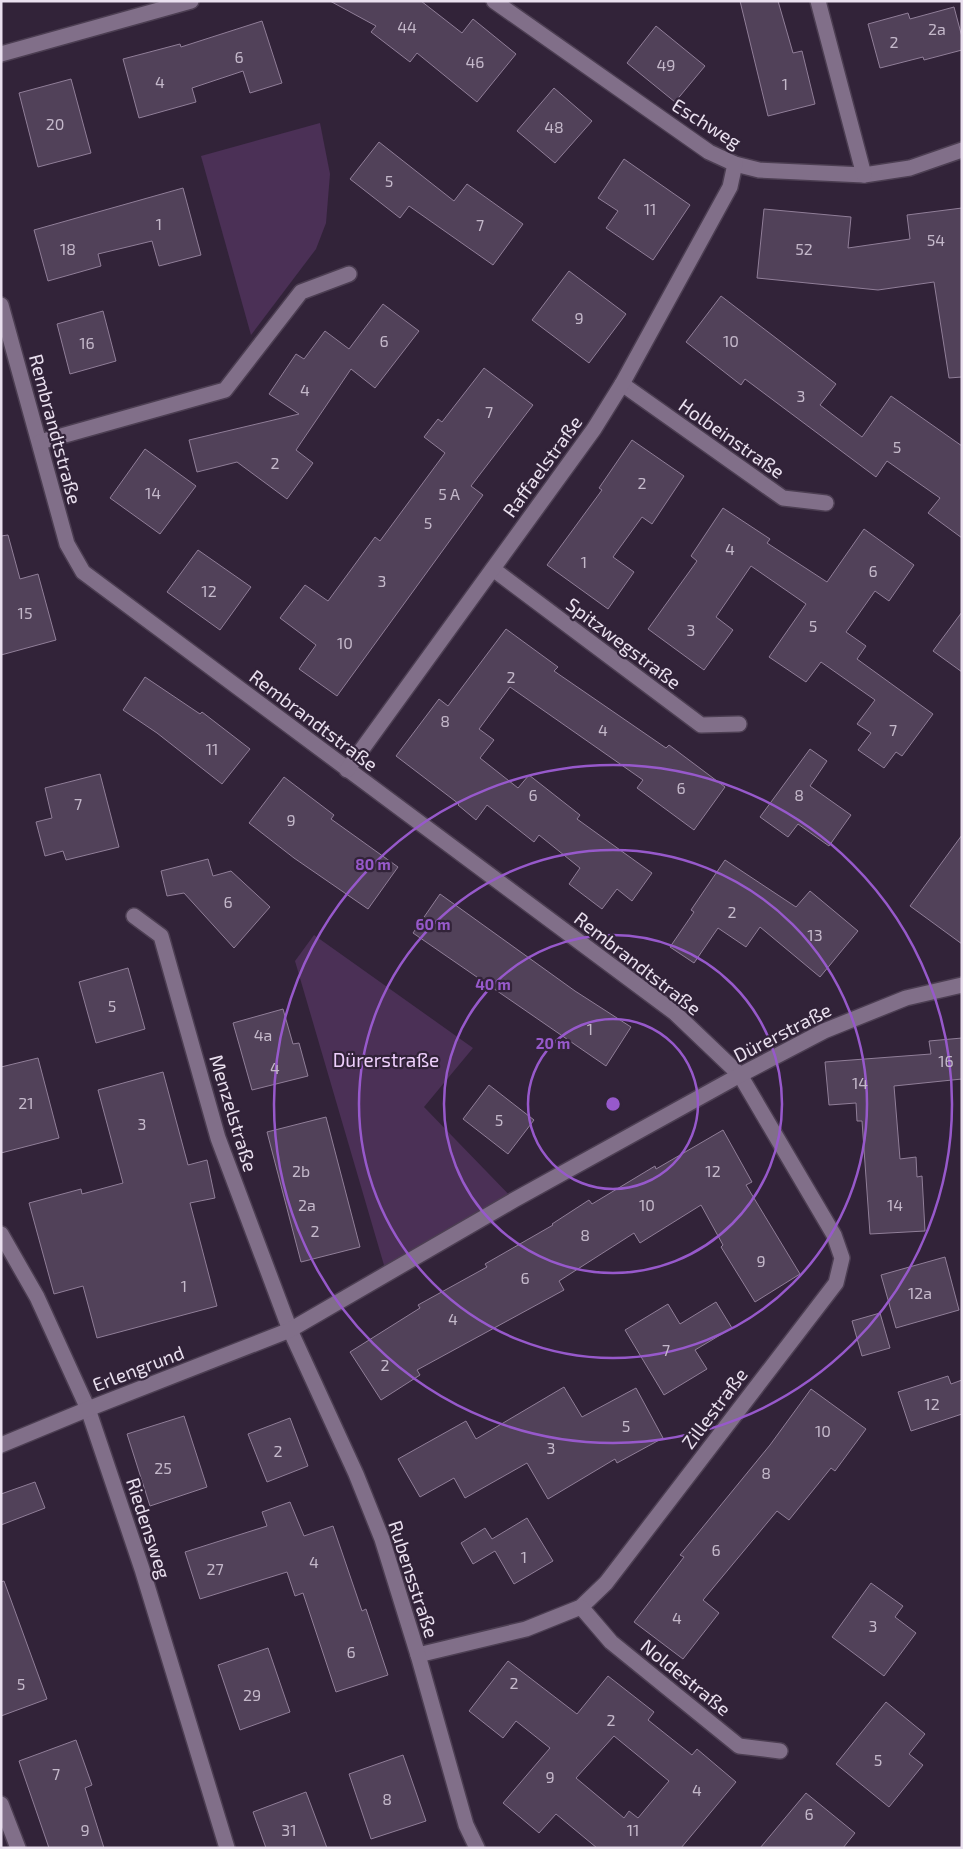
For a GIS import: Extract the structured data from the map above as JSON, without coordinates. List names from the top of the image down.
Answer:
{
  "streets": {
    "street": [
      "Eschweg",
      "Rembrandtstraße",
      "Holbeinstraße",
      "Raffaelstraße",
      "Spitzwegstraße",
      "Dürerstraße",
      "Menzelstraße",
      "Erlengrund",
      "Zillestraße",
      "Riedensweg",
      "Rubensstraße",
      "Noldestraße"
    ]
  },
  "crossings": [
    ["Eschweg", "Raffaelstraße"],
    ["Rembrandtstraße", "Raffaelstraße"],
    ["Rembrandtstraße", "Dürerstraße"],
    ["Rembrandtstraße", "Zillestraße"],
    ["Holbeinstraße", "Raffaelstraße"],
    ["Raffaelstraße", "Spitzwegstraße"],
    ["Dürerstraße", "Menzelstraße"],
    ["Dürerstraße", "Erlengrund"],
    ["Dürerstraße", "Zillestraße"],
    ["Dürerstraße", "Rubensstraße"],
    ["Menzelstraße", "Erlengrund"],
    ["Menzelstraße", "Rubensstraße"],
    ["Erlengrund", "Riedensweg"],
    ["Erlengrund", "Rubensstraße"],
    ["Zillestraße", "Rubensstraße"],
    ["Zillestraße", "Noldestraße"]
  ],
  "parks": ["Dürerstraße"],
  "house_numbers": [
    "44",
    "2a",
    "2",
    "6",
    "46",
    "49",
    "4",
    "1",
    "20",
    "48",
    "5",
    "11",
    "1",
    "7",
    "54",
    "18",
    "52",
    "9",
    "6",
    "10",
    "16",
    "4",
    "3",
    "7",
    "5",
    "2",
    "2",
    "14",
    "5 A",
    "5",
    "4",
    "1",
    "6",
    "3",
    "12",
    "15",
    "5",
    "3",
    "10",
    "2",
    "8",
    "4",
    "7",
    "11",
    "6",
    "6",
    "8",
    "7",
    "9",
    "6",
    "2",
    "13",
    "5",
    "1",
    "4a",
    "16",
    "4",
    "14",
    "21",
    "5",
    "3",
    "2b",
    "12",
    "2a",
    "10",
    "14",
    "2",
    "8",
    "9",
    "6",
    "1",
    "12a",
    "4",
    "7",
    "2",
    "12",
    "5",
    "10",
    "3",
    "2",
    "25",
    "8",
    "6",
    "1",
    "4",
    "27",
    "4",
    "3",
    "6",
    "2",
    "5",
    "29",
    "2",
    "5",
    "7",
    "9",
    "4",
    "8",
    "6",
    "9",
    "31",
    "11"
  ],
  "rings": [
    "80 m",
    "60 m",
    "40 m",
    "20 m"
  ]
}
